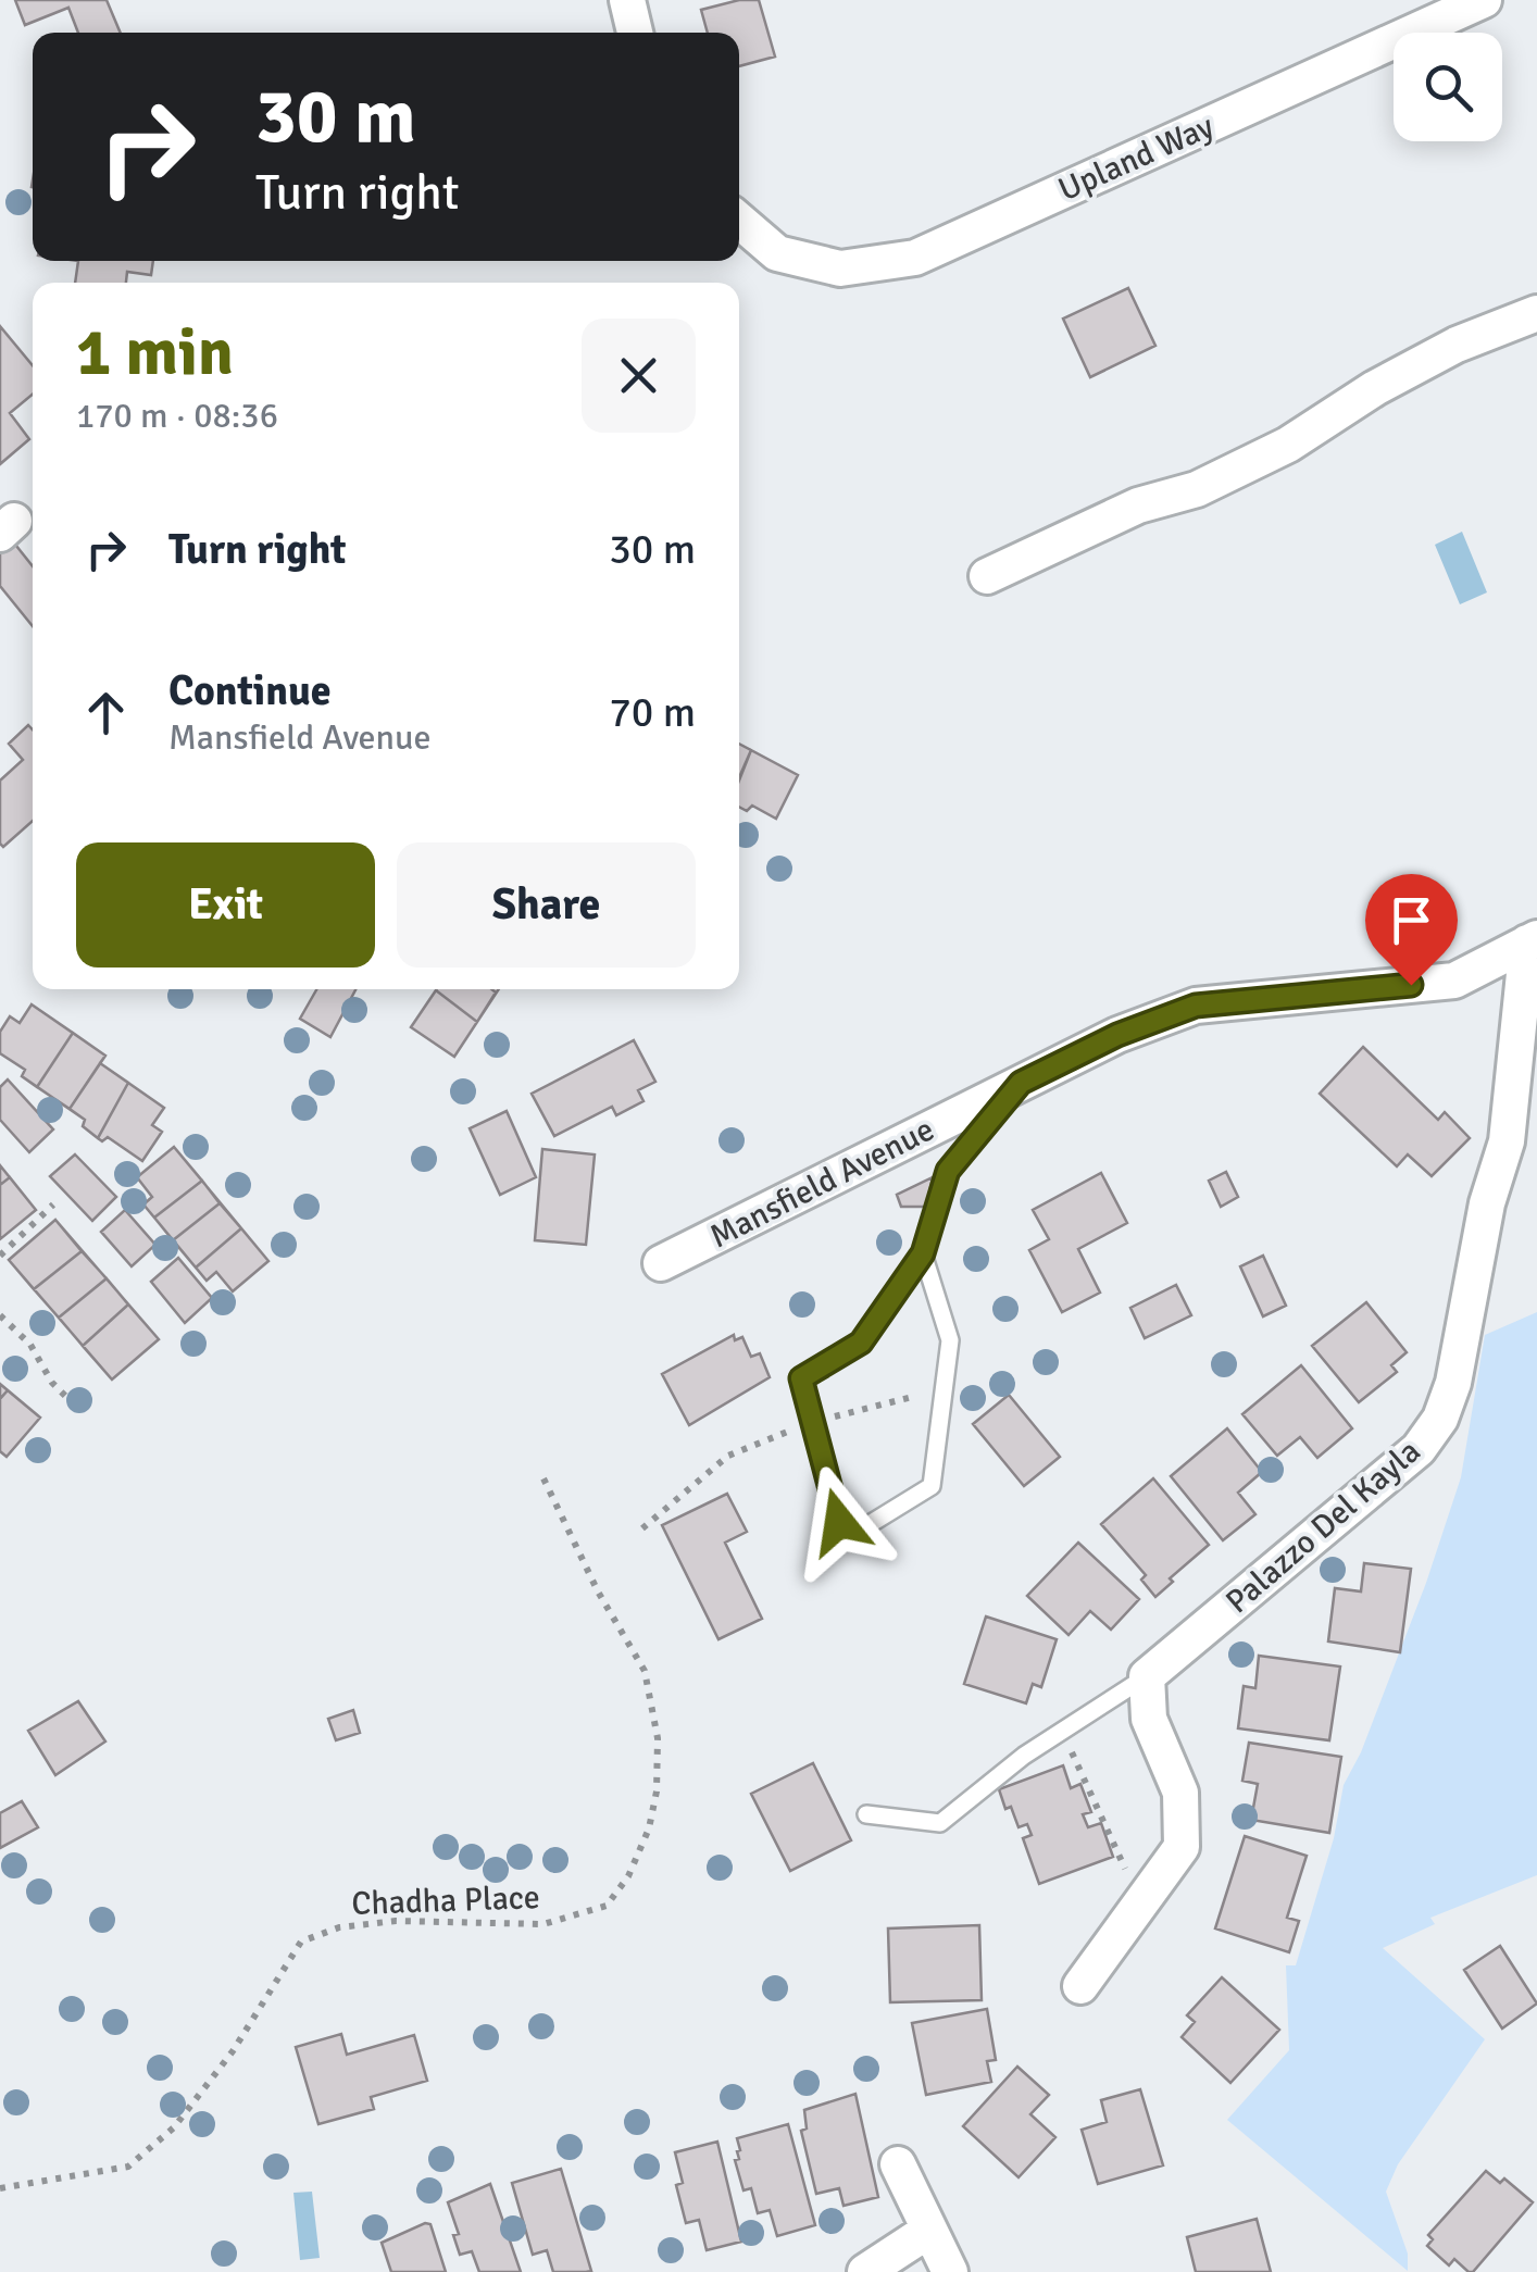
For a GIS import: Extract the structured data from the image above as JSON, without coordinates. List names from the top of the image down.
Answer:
{
  "streets": {
    "street": ["Upland Way", "Mansfield Avenue", "Palazzo Del Kayla"],
    "path": ["Chadha Place"]
  },
  "crossings": [
    ["Mansfield Avenue", "Palazzo Del Kayla"]
  ],
  "page": {
    "turn": ["30 m", "Turn right"],
    "heading": ["1 min", "170 m · 08:36"],
    "list": [
      {
        "name": "Turn right",
        "value": "30 m"
      },
      {
        "name": "Continue",
        "note": "Mansfield Avenue",
        "value": "70 m"
      }
    ],
    "buttons": ["Exit", "Share"]
  }
}
